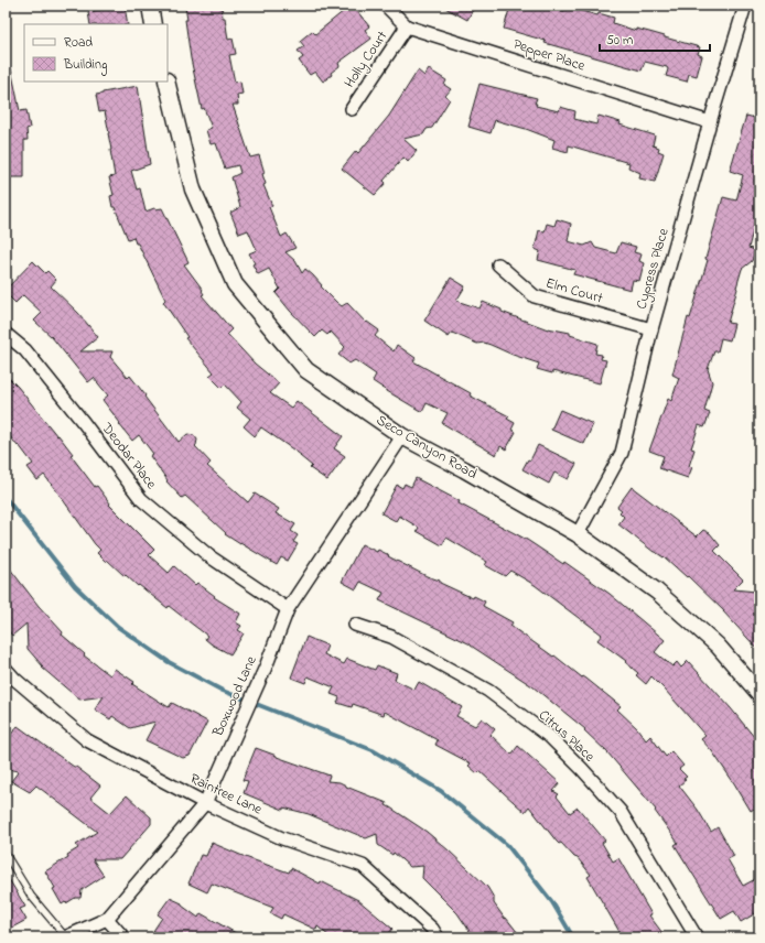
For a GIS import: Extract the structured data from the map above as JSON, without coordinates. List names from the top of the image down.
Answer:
{
  "streets": {
    "street": [
      "Pepper Place",
      "Holly Court",
      "Cypress Place",
      "Elm Court",
      "Seco Canyon Road",
      "Deodar Place",
      "Boxwood Lane",
      "Citrus Place",
      "Raintree Lane"
    ]
  },
  "crossings": [
    ["Pepper Place", "Holly Court"],
    ["Pepper Place", "Cypress Place"],
    ["Cypress Place", "Elm Court"],
    ["Cypress Place", "Seco Canyon Road"],
    ["Seco Canyon Road", "Boxwood Lane"],
    ["Deodar Place", "Boxwood Lane"],
    ["Boxwood Lane", "Raintree Lane"]
  ],
  "legend": ["Road", "Building"],
  "scale_bar": "50 m"
}
